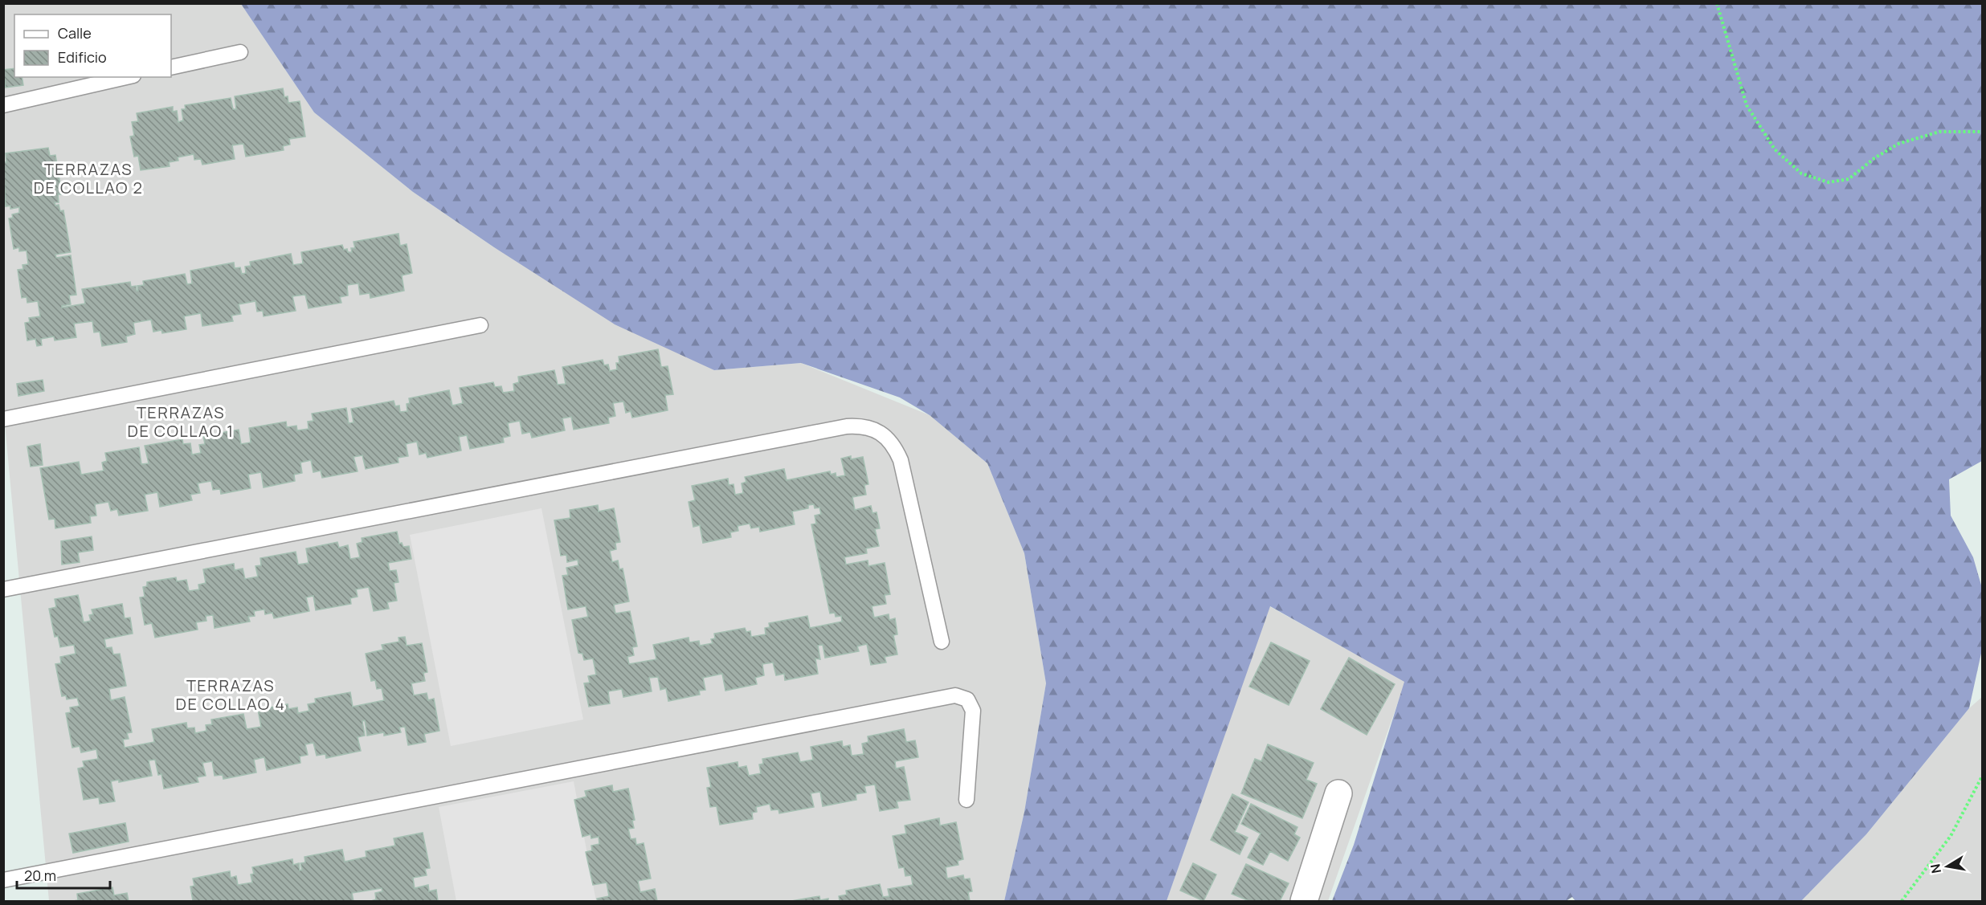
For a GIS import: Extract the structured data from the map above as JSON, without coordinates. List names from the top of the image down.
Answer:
{
  "districts": ["TERRAZAS DE COLLAO 2", "TERRAZAS DE COLLAO 1", "TERRAZAS DE COLLAO 4"],
  "legend": ["Calle", "Edificio"],
  "scale_bar": "20 m",
  "north": "left"
}
